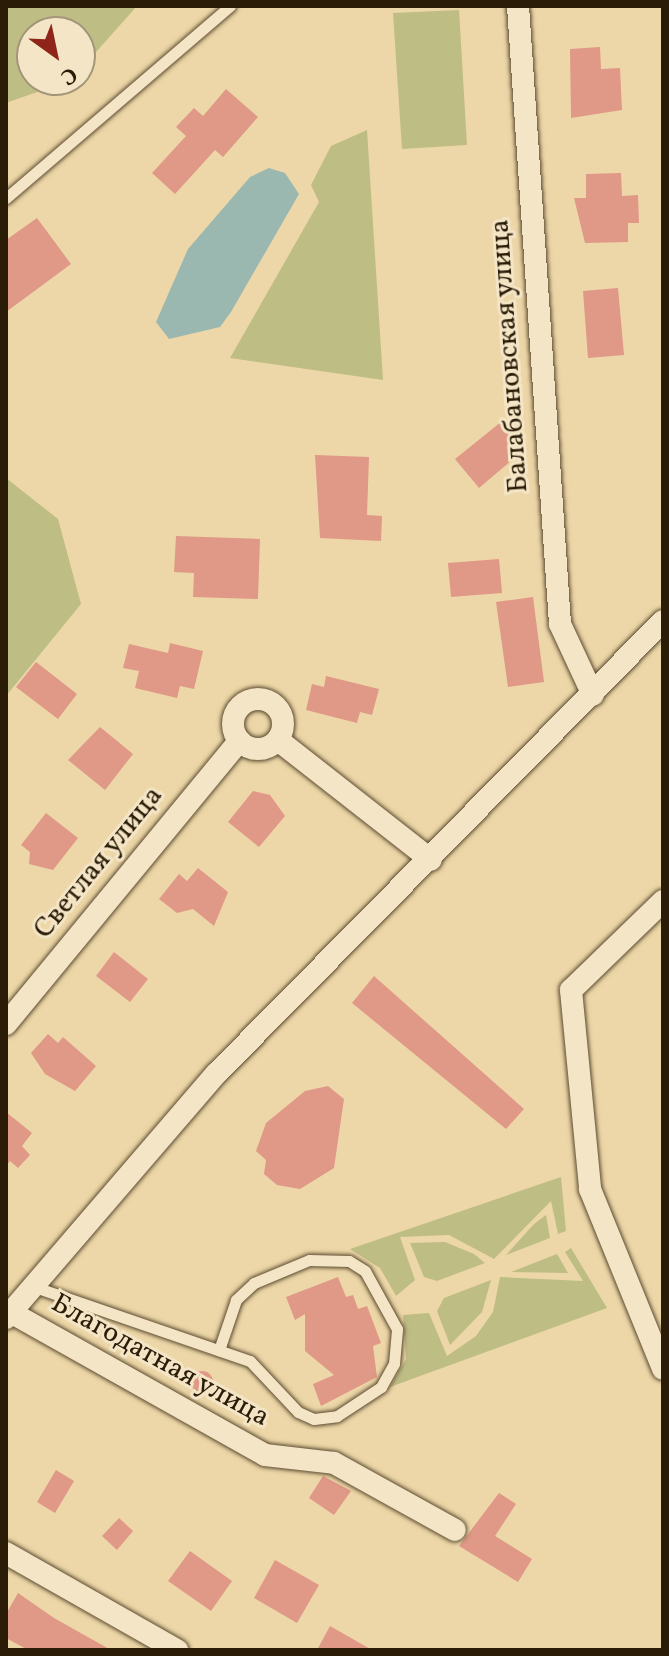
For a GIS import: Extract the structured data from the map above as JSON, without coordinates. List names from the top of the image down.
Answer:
{
  "streets": {
    "street": ["Балабановская улица", "Светлая улица", "Благодатная улица"]
  },
  "north": "bottom right"
}
